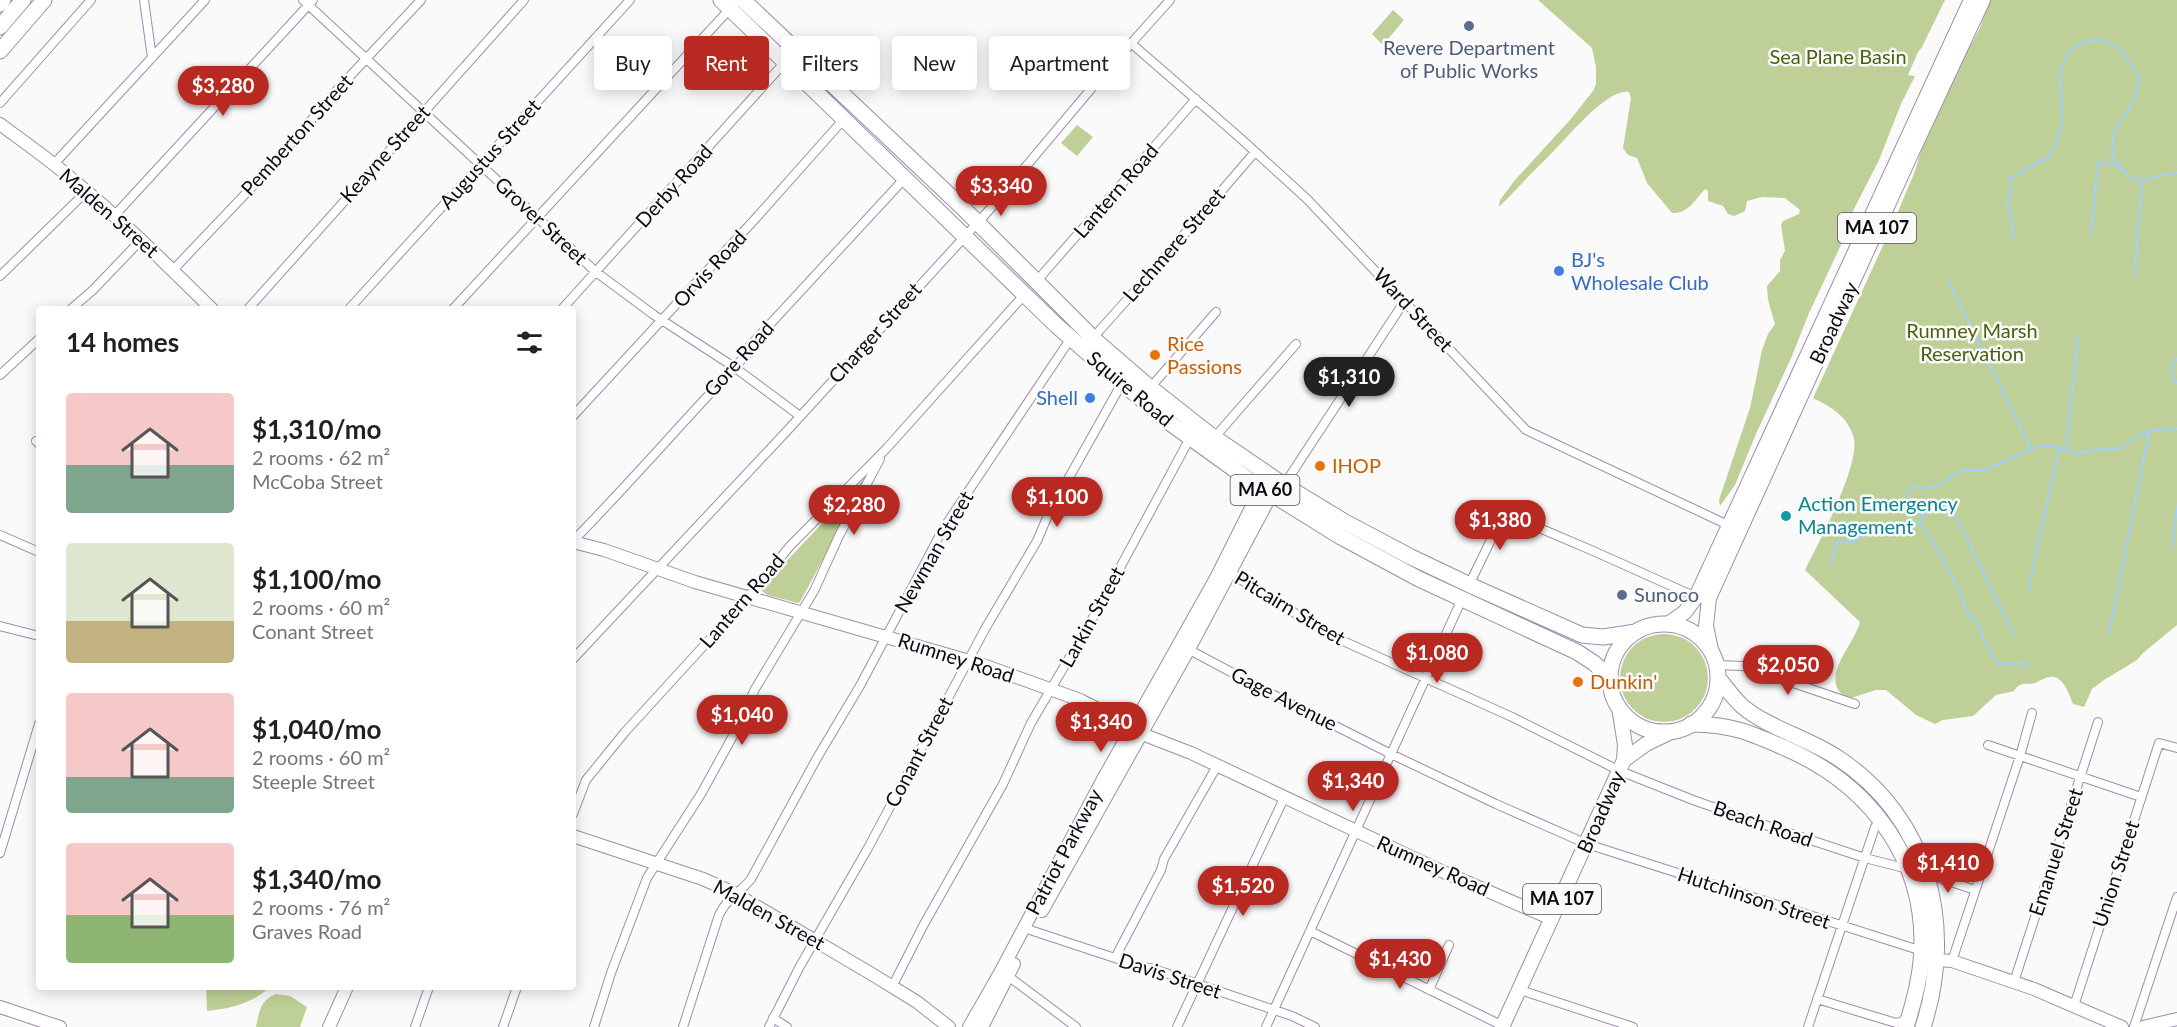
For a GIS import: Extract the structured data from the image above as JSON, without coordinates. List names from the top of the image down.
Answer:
{
  "streets": {
    "highway": ["MA 107", "Squire Road", "MA 60"],
    "main road": ["Broadway"],
    "street": [
      "Pemberton Street",
      "Keayne Street",
      "Augustus Street",
      "Derby Road",
      "Lantern Road",
      "Malden Street",
      "Grover Street",
      "Lechmere Street",
      "Orvis Road",
      "Ward Street",
      "Charger Street",
      "Gore Road",
      "Newman Street",
      "Pitcairn Street",
      "Larkin Street",
      "Rumney Road",
      "Gage Avenue",
      "Conant Street",
      "Beach Road",
      "Patriot Parkway",
      "Emanuel Street",
      "Union Street",
      "Hutchinson Street",
      "Davis Street"
    ]
  },
  "crossings": [
    ["Pemberton Street", "Malden Street"],
    ["Pemberton Street", "Grover Street"],
    ["Keayne Street", "Grover Street"],
    ["Augustus Street", "Grover Street"],
    ["Derby Road", "Grover Street"],
    ["Lantern Road", "Ward Street"],
    ["Lantern Road", "Squire Road"],
    ["Lantern Road", "Rumney Road"],
    ["Malden Street", "Newman Street"],
    ["Malden Street", "Larkin Street"],
    ["Malden Street", "Conant Street"],
    ["Grover Street", "Orvis Road"],
    ["Grover Street", "Charger Street"],
    ["Grover Street", "Gore Road"],
    ["MA 107", "Broadway"],
    ["MA 107", "Squire Road"],
    ["MA 107", "MA 60"],
    ["Lechmere Street", "Ward Street"],
    ["Lechmere Street", "Squire Road"],
    ["Orvis Road", "Squire Road"],
    ["Ward Street", "Broadway"],
    ["Ward Street", "Charger Street"],
    ["Broadway", "Squire Road"],
    ["Broadway", "MA 60"],
    ["Broadway", "Pitcairn Street"],
    ["Broadway", "Rumney Road"],
    ["Broadway", "Gage Avenue"],
    ["Broadway", "Beach Road"],
    ["Broadway", "Hutchinson Street"],
    ["Charger Street", "Squire Road"],
    ["Charger Street", "Rumney Road"],
    ["Gore Road", "Squire Road"],
    ["Squire Road", "MA 60"],
    ["Squire Road", "Newman Street"],
    ["Squire Road", "Larkin Street"],
    ["Squire Road", "Conant Street"],
    ["Squire Road", "Patriot Parkway"],
    ["Newman Street", "Rumney Road"],
    ["Pitcairn Street", "Beach Road"],
    ["Pitcairn Street", "Patriot Parkway"],
    ["Larkin Street", "Rumney Road"],
    ["Rumney Road", "Conant Street"],
    ["Rumney Road", "Patriot Parkway"],
    ["Gage Avenue", "Patriot Parkway"],
    ["Gage Avenue", "Hutchinson Street"],
    ["Patriot Parkway", "Davis Street"]
  ],
  "parks": ["Sea Plane Basin", "Rumney Marsh Reservation"],
  "places": [
    "Revere Department of Public Works",
    "BJ's Wholesale Club",
    "Rice Passions",
    "Shell",
    "IHOP",
    "Action Emergency Management",
    "Sunoco",
    "Dunkin'"
  ],
  "page": {
    "chip": [
      "Buy",
      "Rent",
      "Filters",
      "New",
      "Apartment"
    ],
    "price": [
      "$3,280",
      "$3,340",
      "$1,310",
      "$1,100",
      "$2,280",
      "$1,380",
      "$1,080",
      "$2,050",
      "$1,040",
      "$1,340",
      "$1,340",
      "$1,410",
      "$1,520",
      "$1,430"
    ],
    "heading": "14 homes",
    "list": [
      {
        "name": "$1,310/mo",
        "note": "2 rooms · 62 m² · McCoba Street"
      },
      {
        "name": "$1,100/mo",
        "note": "2 rooms · 60 m² · Conant Street"
      },
      {
        "name": "$1,040/mo",
        "note": "2 rooms · 60 m² · Steeple Street"
      },
      {
        "name": "$1,340/mo",
        "note": "2 rooms · 76 m² · Graves Road"
      }
    ]
  }
}
